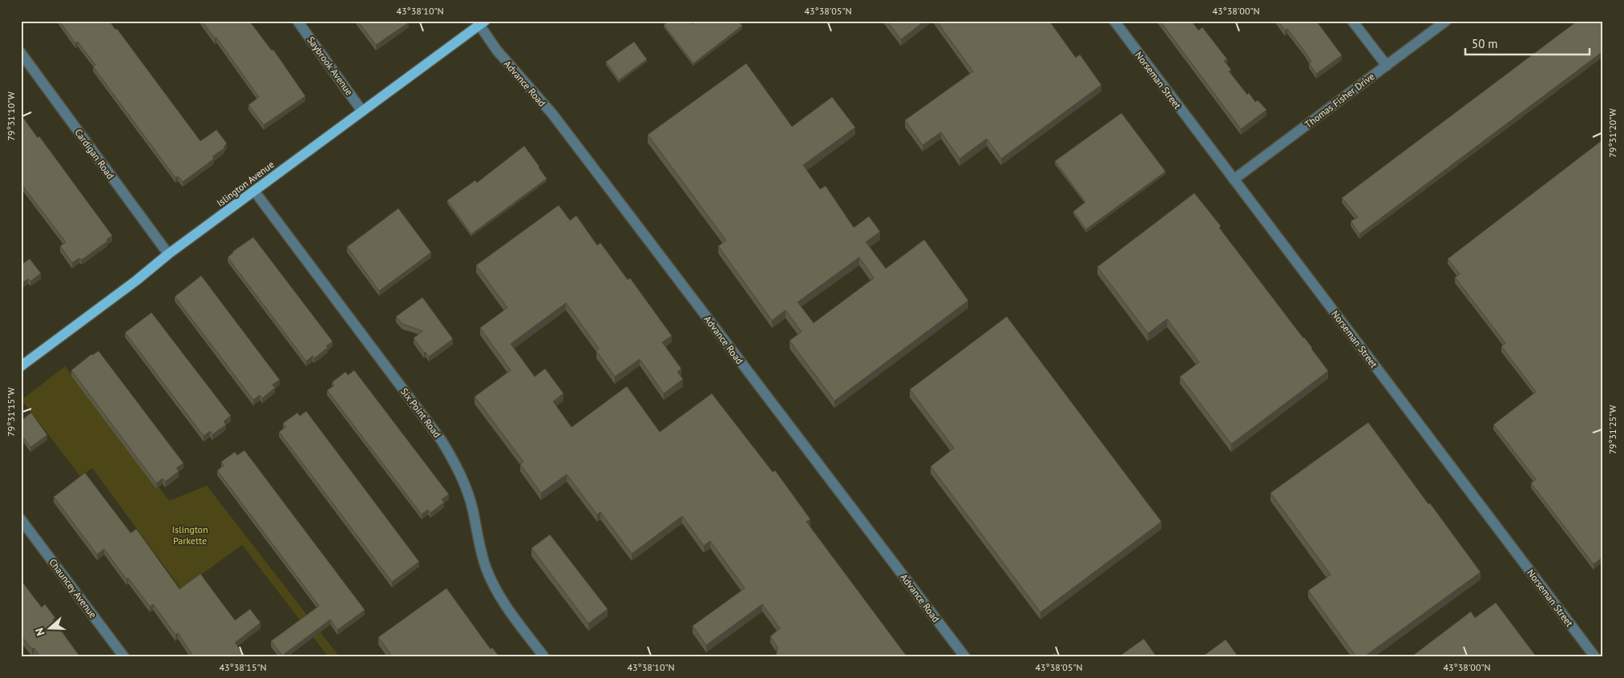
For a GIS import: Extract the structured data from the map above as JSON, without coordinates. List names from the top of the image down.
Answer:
{
  "streets": {
    "main road": ["Islington Avenue"],
    "street": [
      "Saybrook Avenue",
      "Norseman Street",
      "Advance Road",
      "Thomas Fisher Drive",
      "Cardigan Road",
      "Six Point Road",
      "Chauncey Avenue"
    ]
  },
  "crossings": [
    ["Saybrook Avenue", "Islington Avenue"],
    ["Norseman Street", "Thomas Fisher Drive"],
    ["Advance Road", "Islington Avenue"],
    ["Cardigan Road", "Islington Avenue"],
    ["Islington Avenue", "Six Point Road"]
  ],
  "parks": ["Islington Parkette"],
  "scale_bar": "50 m",
  "north": "left",
  "coordinates": [
    "43°38'10\"N",
    "43°38'05\"N",
    "43°38'00\"N",
    "79°31'10\"W",
    "79°31'20\"W",
    "79°31'15\"W",
    "79°31'25\"W",
    "43°38'15\"N"
  ]
}
